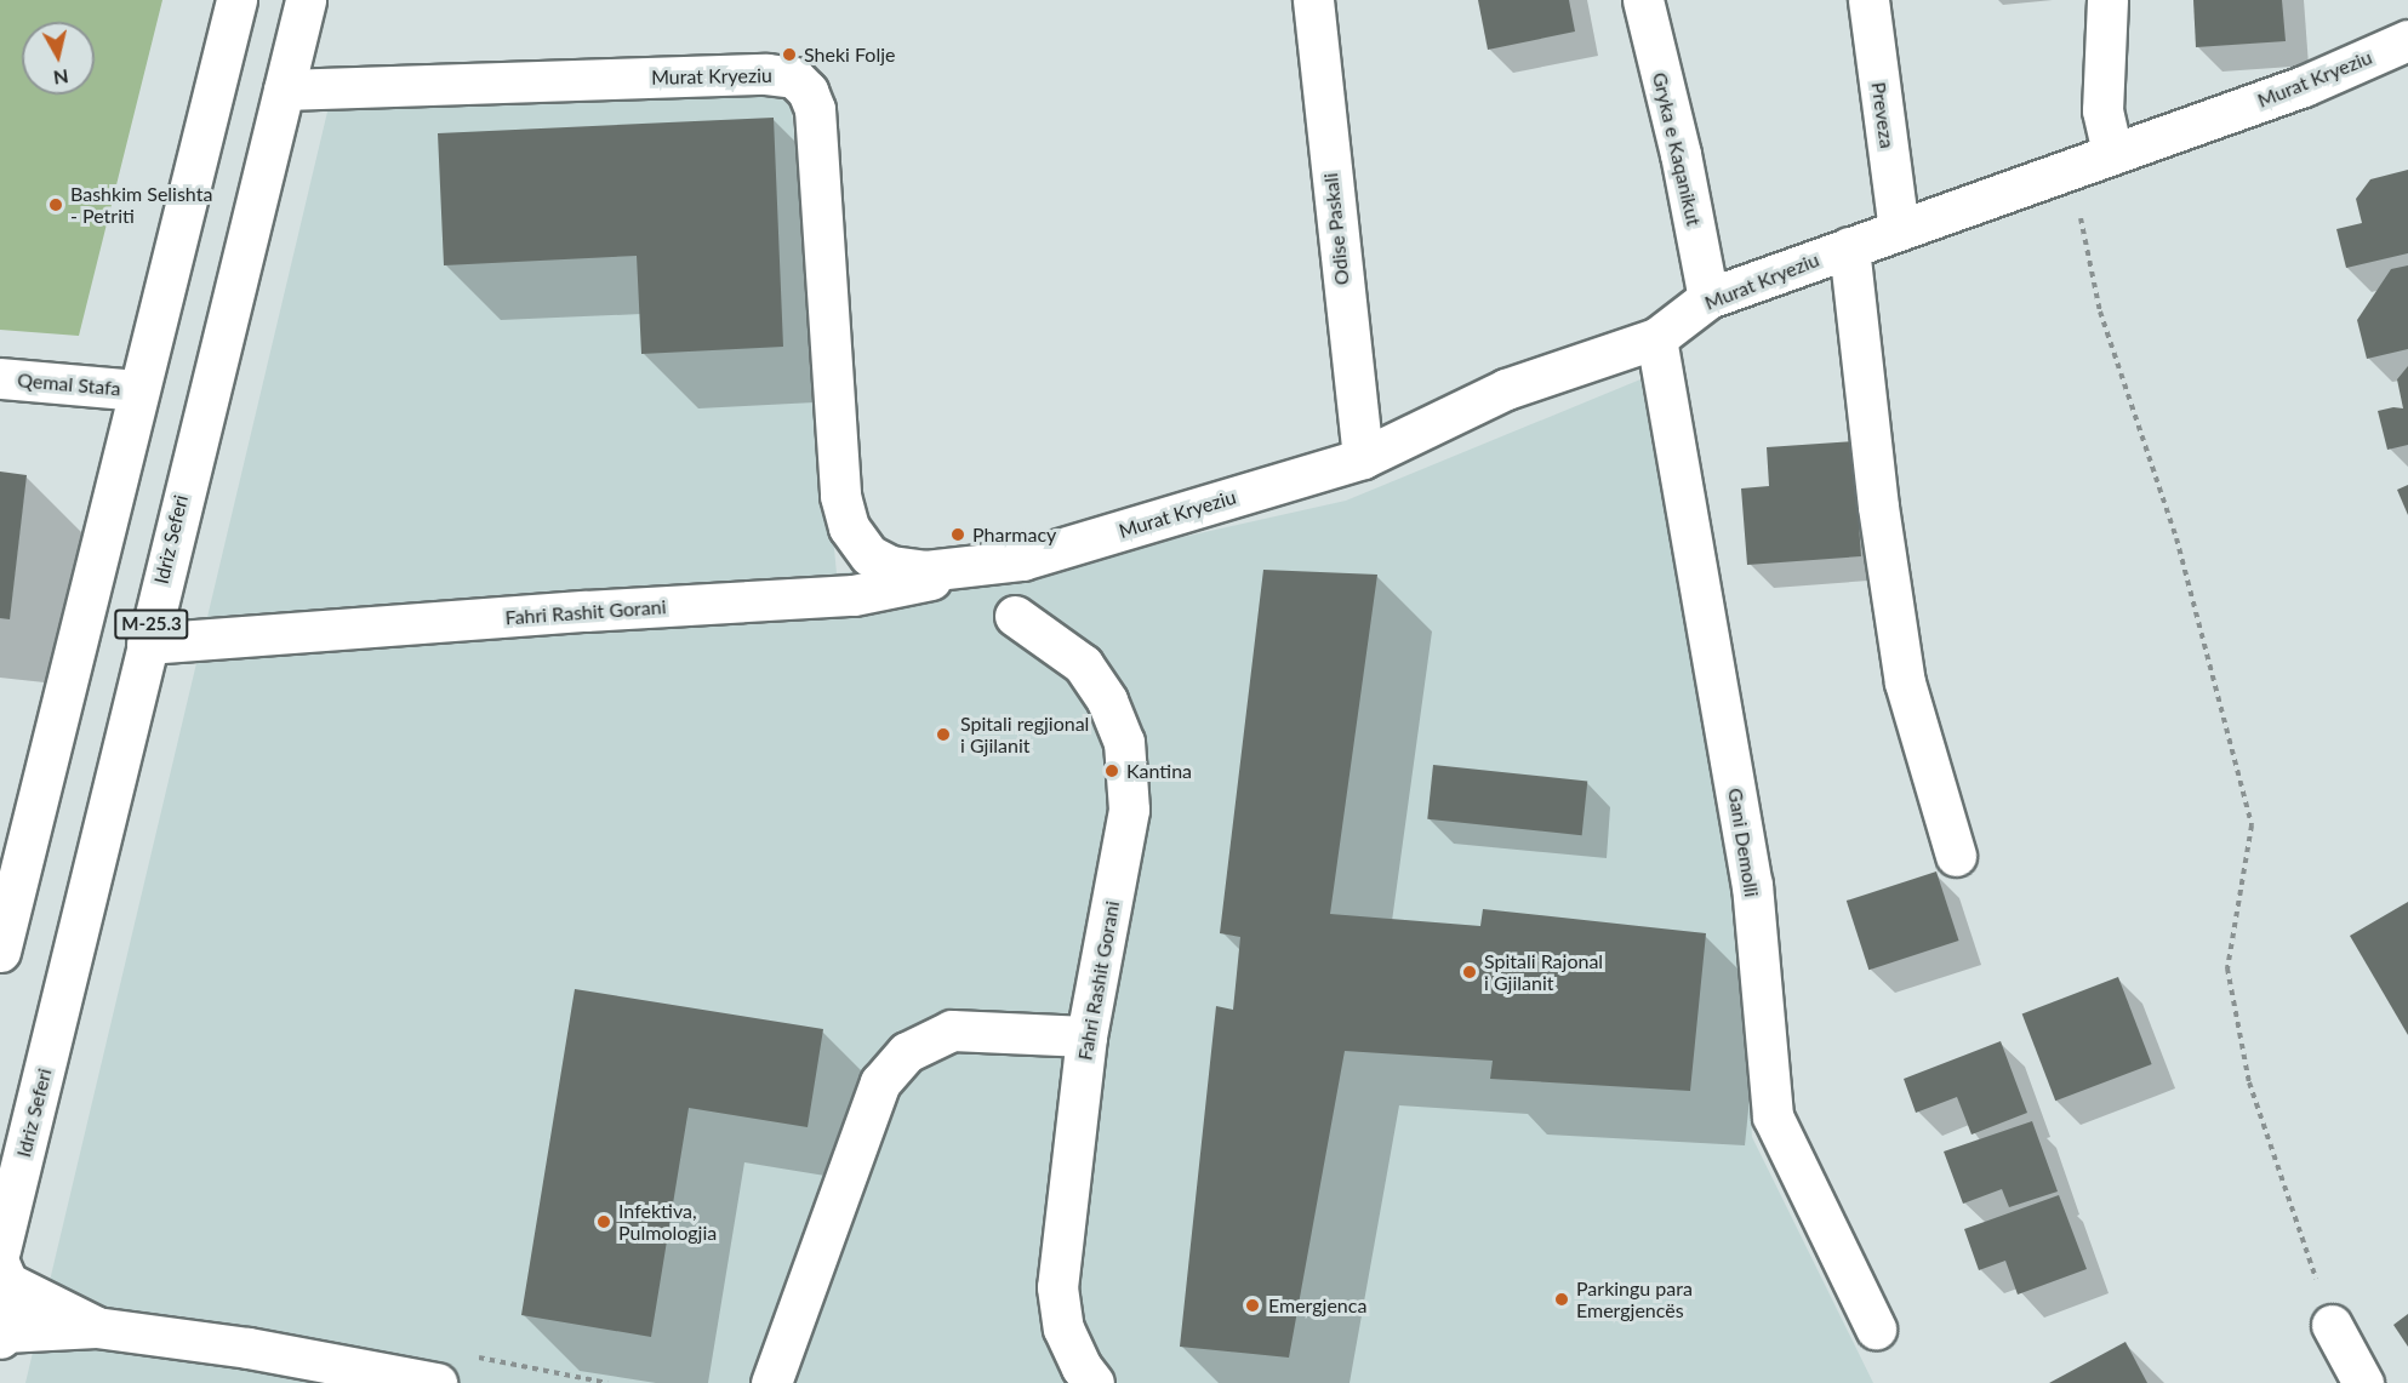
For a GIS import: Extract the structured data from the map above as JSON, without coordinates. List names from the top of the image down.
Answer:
{
  "streets": {
    "street": [
      "Murat Kryeziu",
      "Preveza",
      "Gryka e Kaqanikut",
      "Odise Paskali",
      "Qemal Stafa",
      "Idriz Seferi",
      "Fahri Rashit Gorani",
      "M-25.3",
      "Gani Demolli"
    ]
  },
  "crossings": [
    ["Murat Kryeziu", "Preveza"],
    ["Murat Kryeziu", "Gryka e Kaqanikut"],
    ["Murat Kryeziu", "Odise Paskali"],
    ["Murat Kryeziu", "Idriz Seferi"],
    ["Murat Kryeziu", "Fahri Rashit Gorani"],
    ["Murat Kryeziu", "Gani Demolli"],
    ["Qemal Stafa", "M-25.3"],
    ["Idriz Seferi", "Fahri Rashit Gorani"],
    ["Idriz Seferi", "M-25.3"]
  ],
  "places": [
    "Sheki Folje",
    "Bashkim Selishta - Petriti",
    "Pharmacy",
    "Spitali regjional i Gjilanit",
    "Kantina",
    "Spitali Rajonal i Gjilanit",
    "Infektiva, Pulmologjia",
    "Parkingu para Emergjencës",
    "Emergjenca"
  ],
  "north": "bottom"
}
